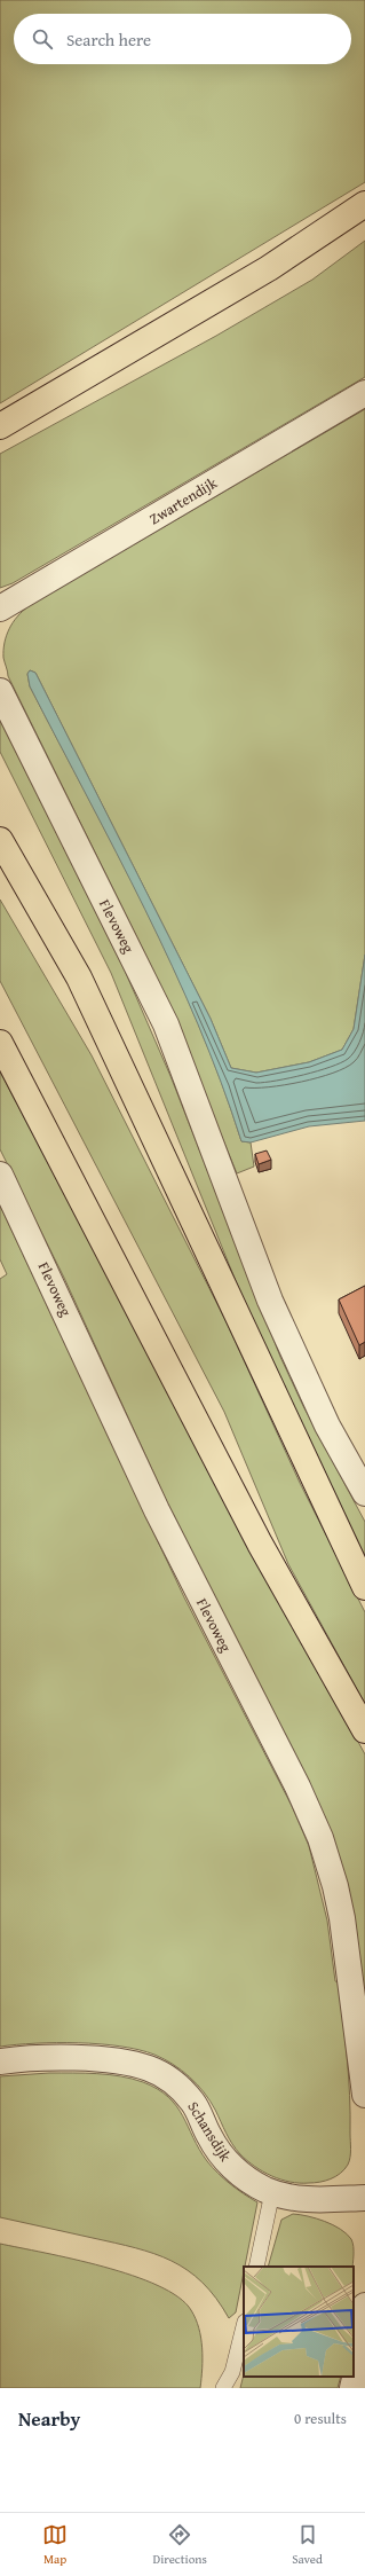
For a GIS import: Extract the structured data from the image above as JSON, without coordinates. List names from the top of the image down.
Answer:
{
  "streets": {
    "street": ["Zwartendijk", "Flevoweg", "Schansdijk"]
  },
  "page": {
    "search": "Search here",
    "heading": ["Nearby", "0 results"],
    "nav": ["Map", "Directions", "Saved"]
  }
}
